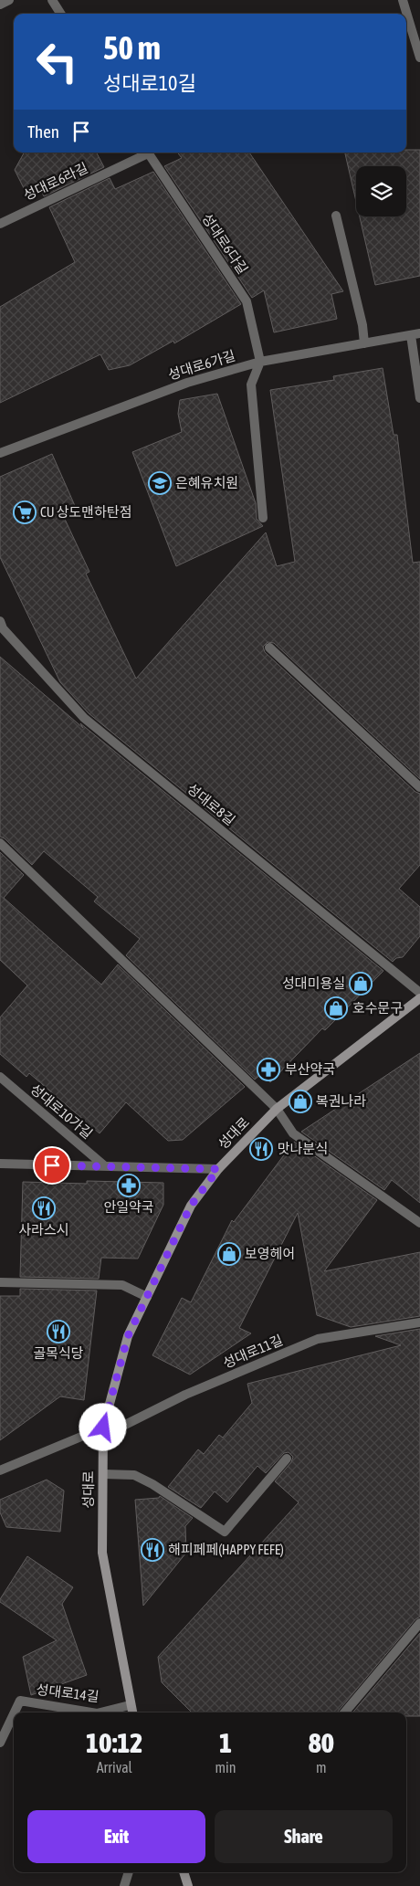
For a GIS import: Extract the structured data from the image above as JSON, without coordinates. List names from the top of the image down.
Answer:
{
  "streets": {
    "street": [
      "성대로6라길",
      "성대로6다길",
      "성대로6가길",
      "성대로8길",
      "성대로10가길",
      "성대로",
      "성대로11길",
      "성대로14길"
    ]
  },
  "crossings": [
    ["성대로6다길", "성대로6가길"],
    ["성대로", "성대로11길"],
    ["성대로", "성대로14길"]
  ],
  "places": {
    "school or university": ["은혜유치원"],
    "supermarket": ["CU 상도맨하탄점"],
    "shop": [
      "성대미용실",
      "호수문구",
      "복권나라",
      "보영헤어"
    ],
    "pharmacy": ["부산약국", "안일약국"],
    "restaurant": [
      "맛나분식",
      "사라스시",
      "골목식당",
      "해피페페(HAPPY FEFE)"
    ]
  },
  "page": {
    "turn": ["50 m", "성대로10길"],
    "then": "Then",
    "eta": [
      "10:12",
      "Arrival",
      "1",
      "min",
      "80",
      "m"
    ],
    "buttons": ["Exit", "Share"]
  }
}
